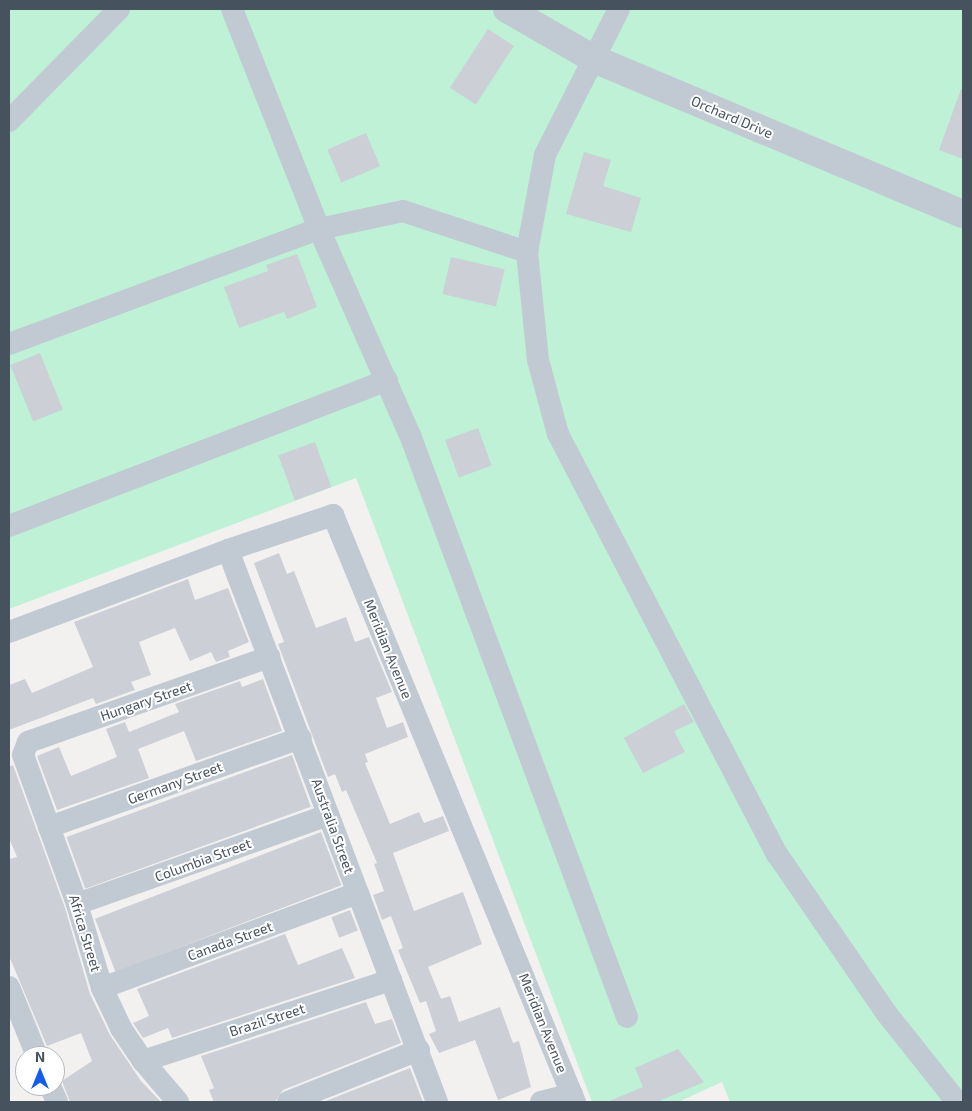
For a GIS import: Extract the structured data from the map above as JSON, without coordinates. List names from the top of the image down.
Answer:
{
  "streets": {
    "street": [
      "Orchard Drive",
      "Meridian Avenue",
      "Hungary Street",
      "Germany Street",
      "Australia Street",
      "Columbia Street",
      "Africa Street",
      "Canada Street",
      "Brazil Street"
    ]
  },
  "crossings": [
    ["Meridian Avenue", "Australia Street"],
    ["Hungary Street", "Australia Street"],
    ["Hungary Street", "Africa Street"],
    ["Germany Street", "Australia Street"],
    ["Germany Street", "Africa Street"],
    ["Australia Street", "Columbia Street"],
    ["Australia Street", "Canada Street"],
    ["Australia Street", "Brazil Street"],
    ["Columbia Street", "Africa Street"],
    ["Africa Street", "Canada Street"],
    ["Africa Street", "Brazil Street"]
  ],
  "north": "top"
}
